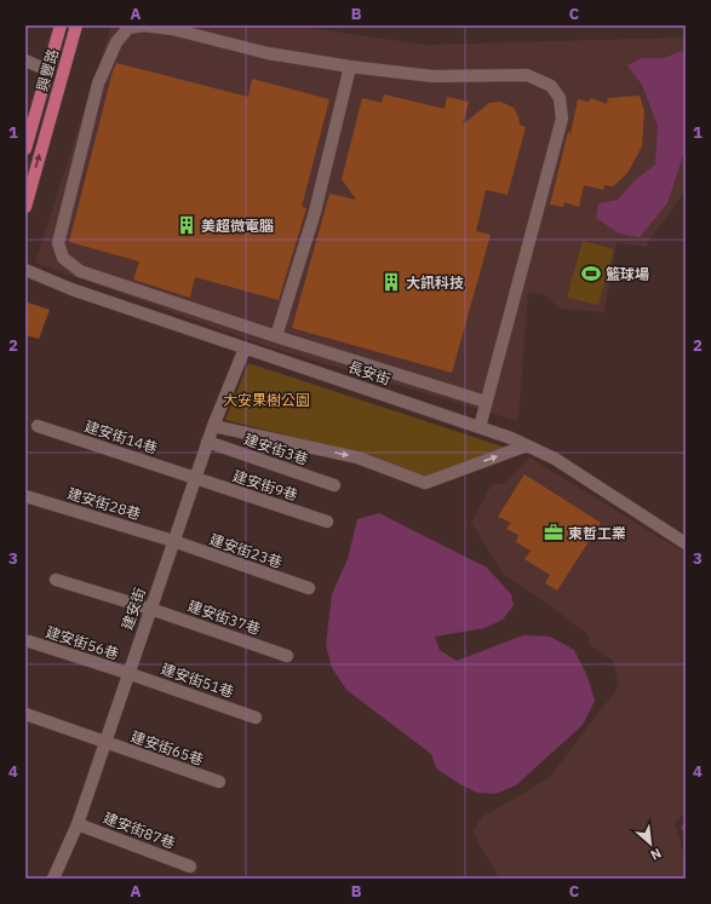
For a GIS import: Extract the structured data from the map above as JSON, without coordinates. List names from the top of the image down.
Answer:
{
  "streets": {
    "main road": ["興豐路"],
    "street": [
      "長安街",
      "建安街14巷",
      "建安街3巷",
      "建安街9巷",
      "建安街28巷",
      "建安街23巷",
      "建安街",
      "建安街37巷",
      "建安街56巷",
      "建安街51巷",
      "建安街65巷",
      "建安街87巷"
    ]
  },
  "crossings": [
    ["長安街", "建安街"],
    ["建安街14巷", "建安街9巷"],
    ["建安街14巷", "建安街"],
    ["建安街3巷", "建安街"],
    ["建安街9巷", "建安街"],
    ["建安街28巷", "建安街23巷"],
    ["建安街28巷", "建安街"],
    ["建安街23巷", "建安街"],
    ["建安街", "建安街37巷"],
    ["建安街", "建安街56巷"],
    ["建安街", "建安街51巷"],
    ["建安街", "建安街65巷"],
    ["建安街", "建安街87巷"],
    ["建安街56巷", "建安街51巷"]
  ],
  "parks": ["大安果樹公園"],
  "places": {
    "building": ["美超微電腦", "大訊科技"],
    "sports": ["籃球場"],
    "office": ["東哲工業"]
  },
  "north": "bottom right",
  "grid": {
    "columns": ["A", "B", "C"],
    "rows": [
      "1",
      "2",
      "3",
      "4"
    ]
  }
}
